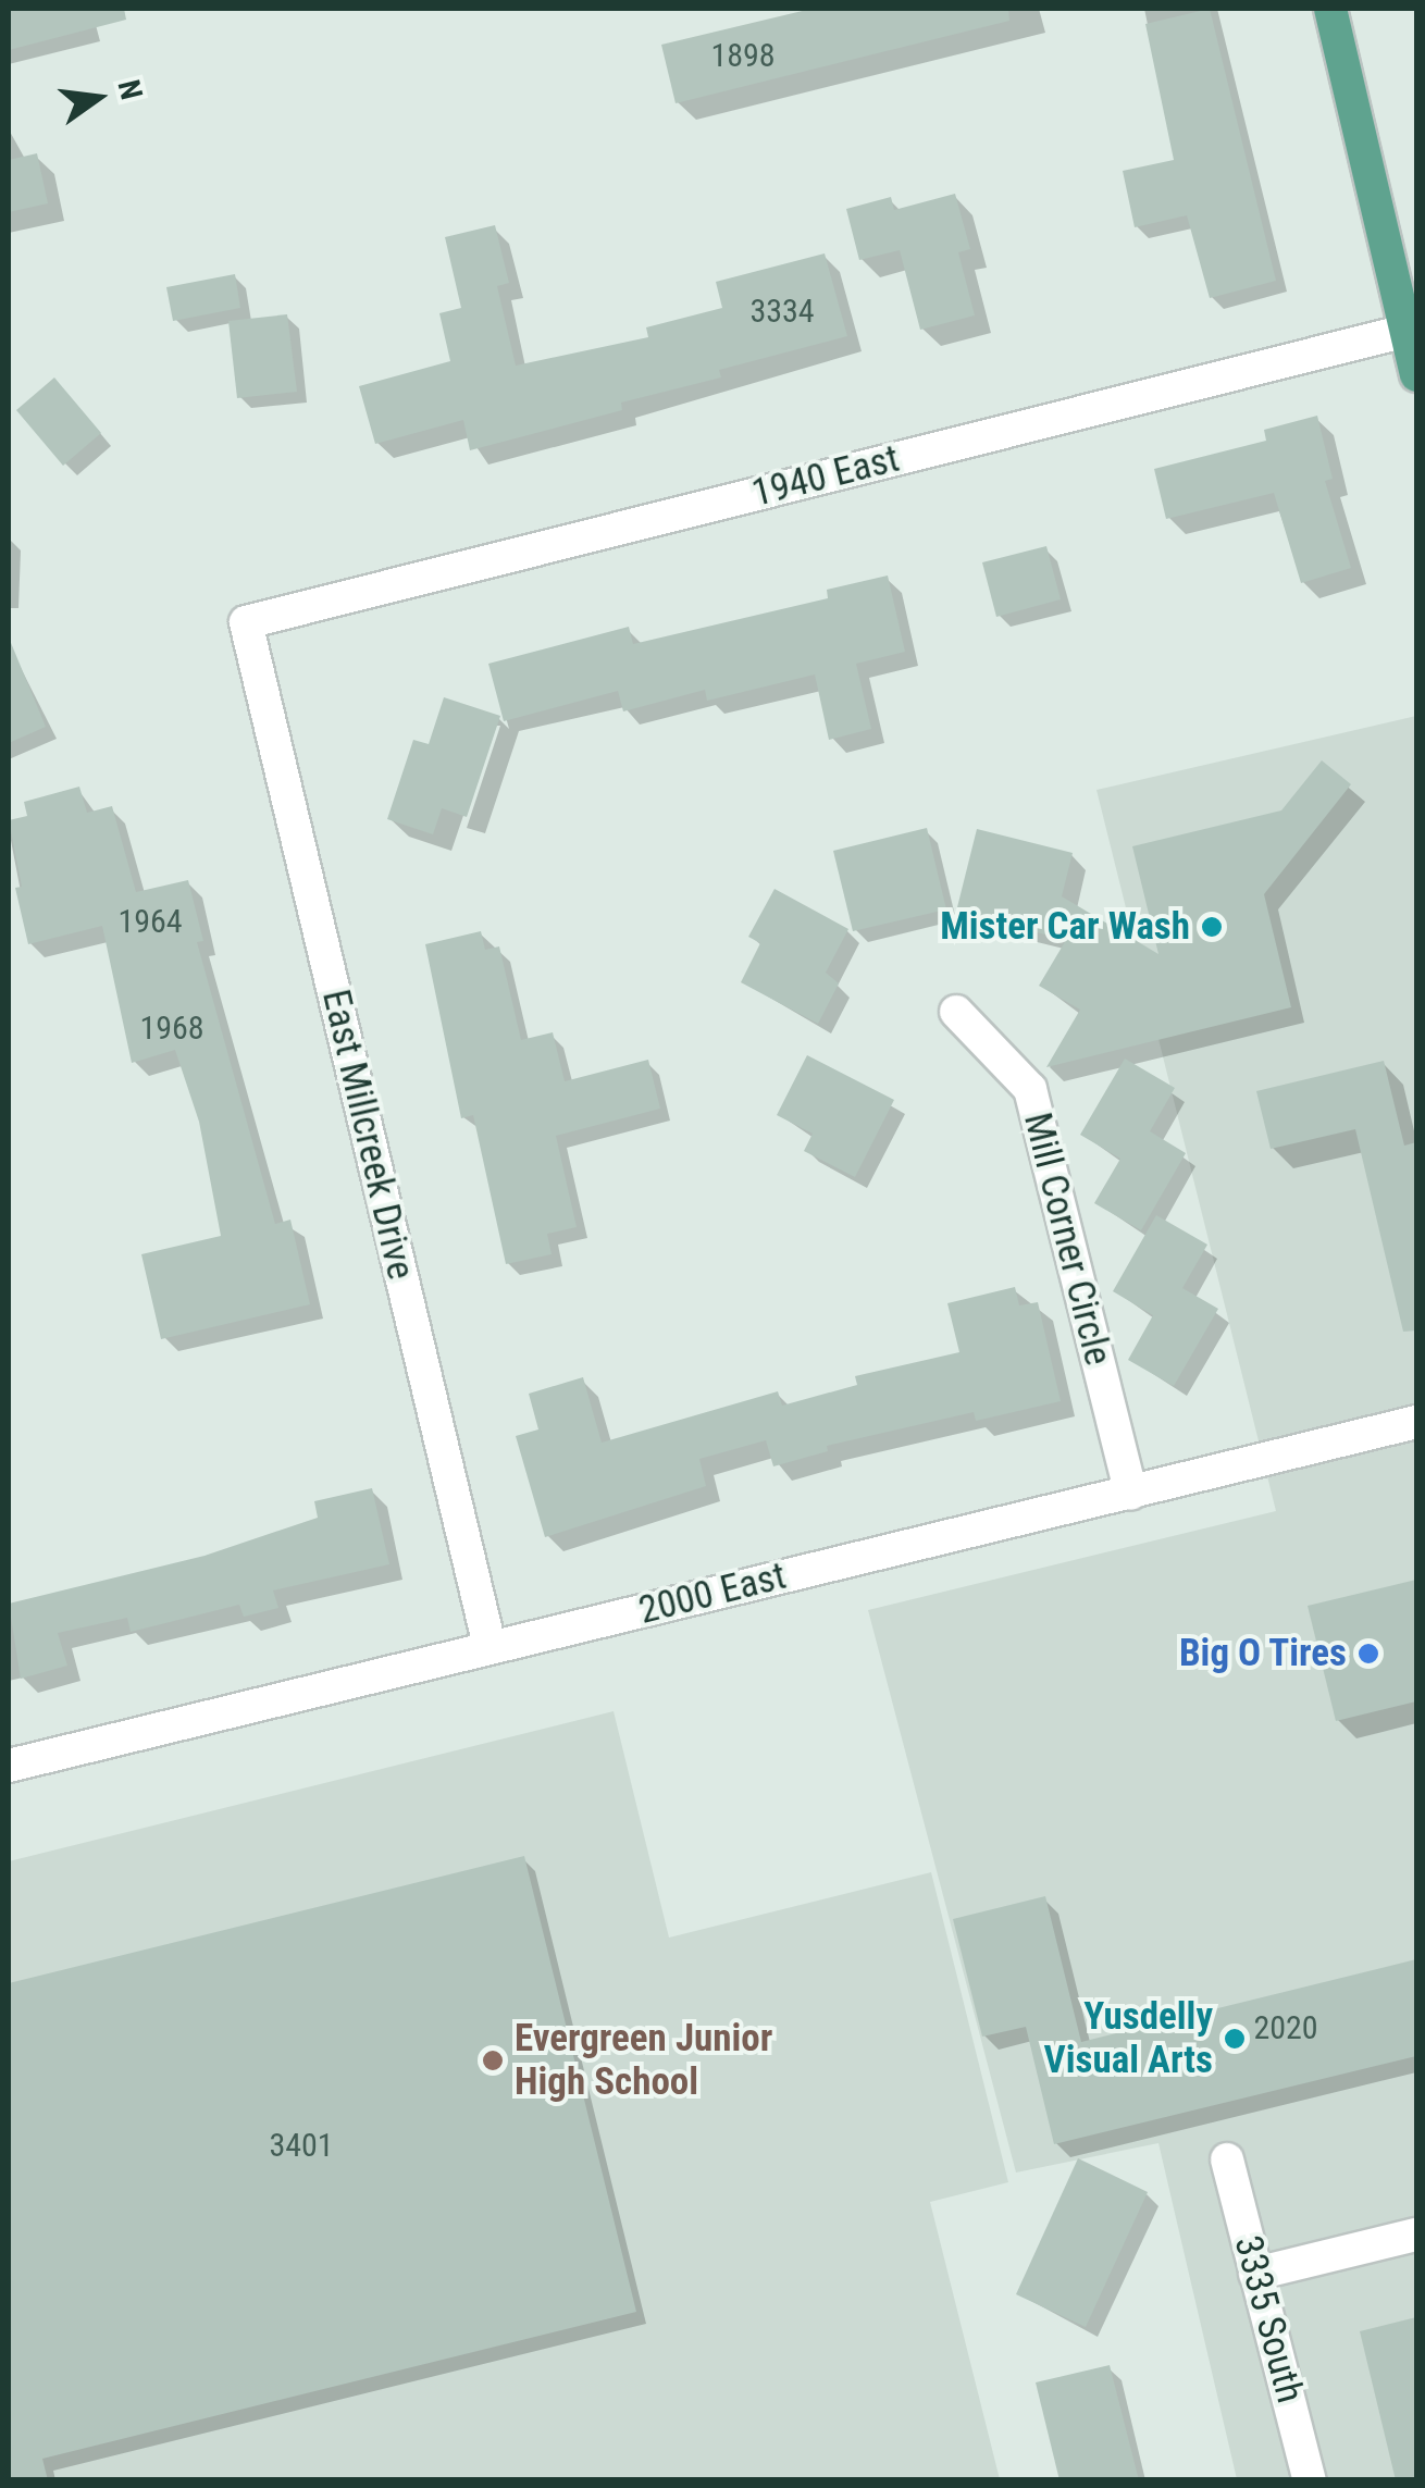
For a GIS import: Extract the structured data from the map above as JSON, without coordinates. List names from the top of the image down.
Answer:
{
  "streets": {
    "street": [
      "1940 East",
      "East Millcreek Drive",
      "Mill Corner Circle",
      "2000 East",
      "3335 South"
    ]
  },
  "crossings": [
    ["1940 East", "East Millcreek Drive"],
    ["East Millcreek Drive", "2000 East"],
    ["Mill Corner Circle", "2000 East"]
  ],
  "places": [
    "Mister Car Wash",
    "Big O Tires",
    "Yusdelly Visual Arts",
    "Evergreen Junior High School"
  ],
  "house_numbers": [
    "1898",
    "3334",
    "1964",
    "1968",
    "2020",
    "3401"
  ],
  "north": "right"
}
